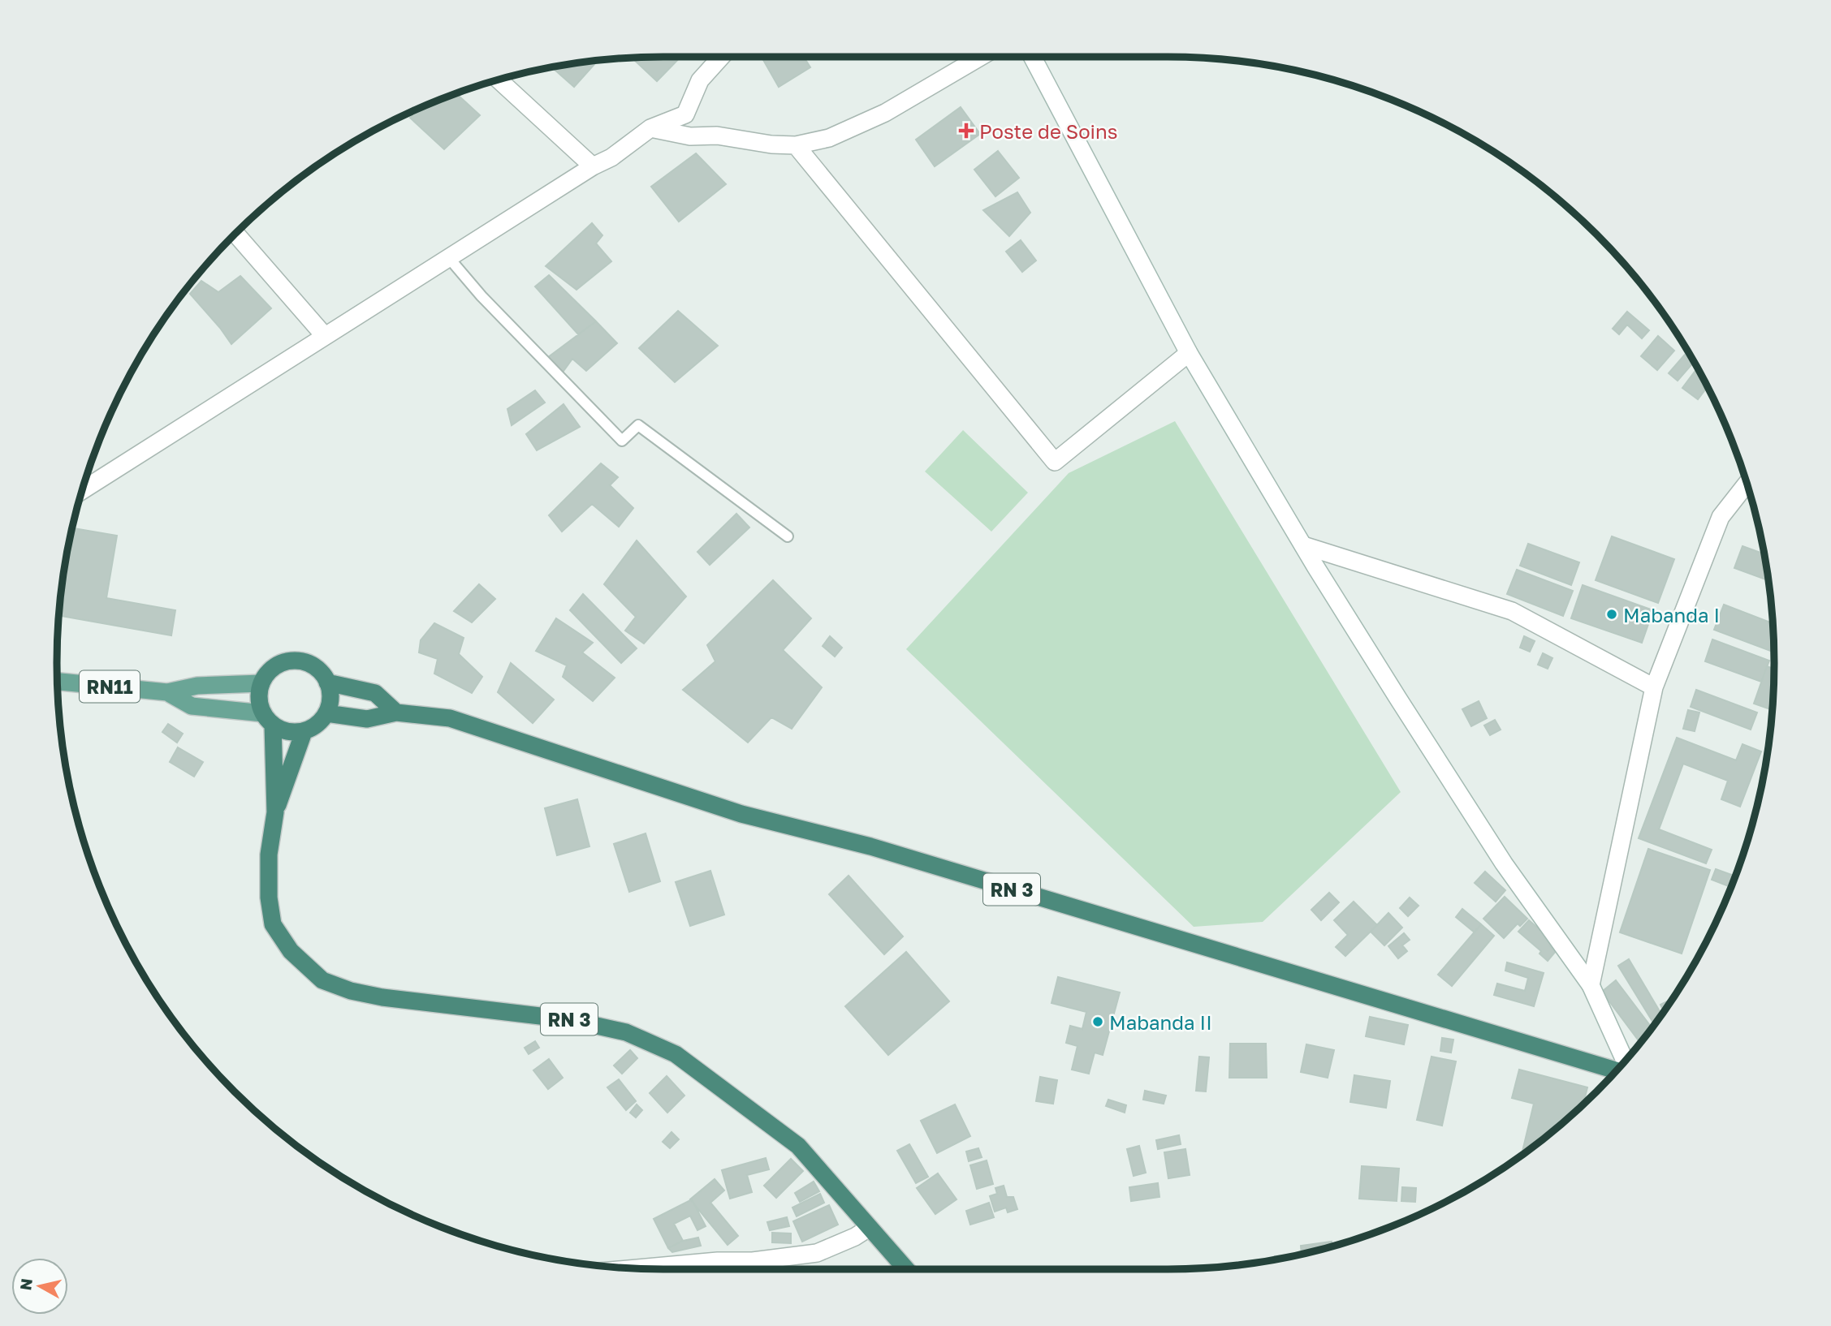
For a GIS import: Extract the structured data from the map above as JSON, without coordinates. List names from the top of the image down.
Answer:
{
  "streets": {
    "highway": ["RN 3"],
    "main road": ["RN11"]
  },
  "crossings": [
    ["RN11", "RN 3"]
  ],
  "places": {
    "health": ["Poste de Soins"],
    "other": ["Mabanda I", "Mabanda II"]
  },
  "north": "left"
}
